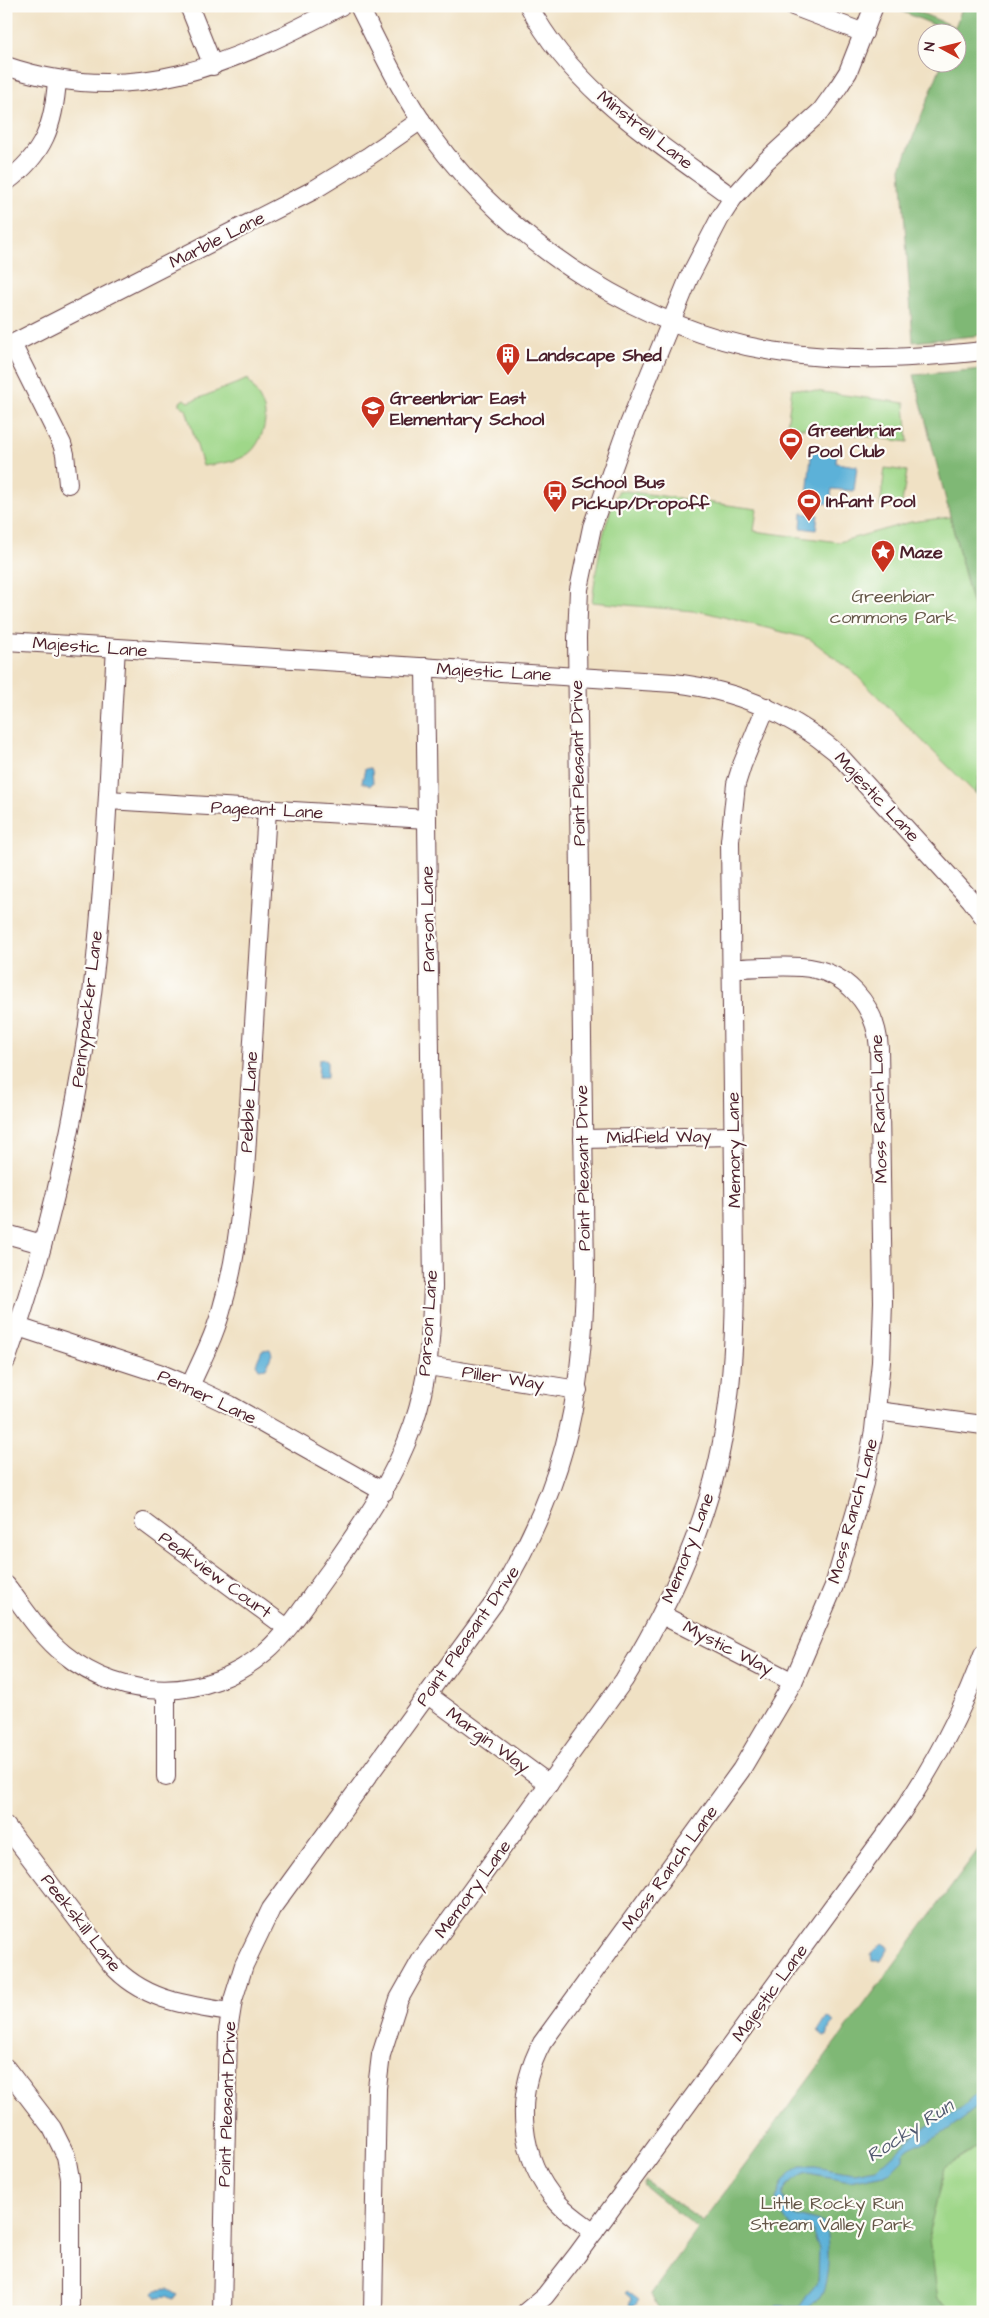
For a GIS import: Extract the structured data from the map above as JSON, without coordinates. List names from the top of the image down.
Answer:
{
  "streets": {
    "street": [
      "Minstrell Lane",
      "Marble Lane",
      "Majestic Lane",
      "Point Pleasant Drive",
      "Pageant Lane",
      "Parson Lane",
      "Pennypacker Lane",
      "Pebble Lane",
      "Moss Ranch Lane",
      "Midfield Way",
      "Memory Lane",
      "Piller Way",
      "Penner Lane",
      "Peakview Court",
      "Mystic Way",
      "Margin Way",
      "Peekskill Lane"
    ]
  },
  "crossings": [
    ["Minstrell Lane", "Point Pleasant Drive"],
    ["Majestic Lane", "Point Pleasant Drive"],
    ["Majestic Lane", "Parson Lane"],
    ["Majestic Lane", "Pennypacker Lane"],
    ["Majestic Lane", "Moss Ranch Lane"],
    ["Majestic Lane", "Memory Lane"],
    ["Point Pleasant Drive", "Midfield Way"],
    ["Point Pleasant Drive", "Piller Way"],
    ["Point Pleasant Drive", "Margin Way"],
    ["Point Pleasant Drive", "Peekskill Lane"],
    ["Pageant Lane", "Parson Lane"],
    ["Pageant Lane", "Pennypacker Lane"],
    ["Pageant Lane", "Pebble Lane"],
    ["Parson Lane", "Piller Way"],
    ["Parson Lane", "Penner Lane"],
    ["Parson Lane", "Peakview Court"],
    ["Pennypacker Lane", "Penner Lane"],
    ["Pebble Lane", "Penner Lane"],
    ["Moss Ranch Lane", "Memory Lane"],
    ["Moss Ranch Lane", "Mystic Way"],
    ["Midfield Way", "Memory Lane"],
    ["Memory Lane", "Mystic Way"],
    ["Memory Lane", "Margin Way"]
  ],
  "water": ["Rocky Run"],
  "parks": ["Greenbiar commons Park", "Little Rocky Run Stream Valley Park"],
  "places": {
    "building": ["Landscape Shed"],
    "school or university": ["Greenbriar East Elementary School"],
    "sports": ["Greenbriar Pool Club", "Infant Pool"],
    "bus stop": ["School Bus Pickup/Dropoff"],
    "place": ["Maze"]
  },
  "north": "left"
}
